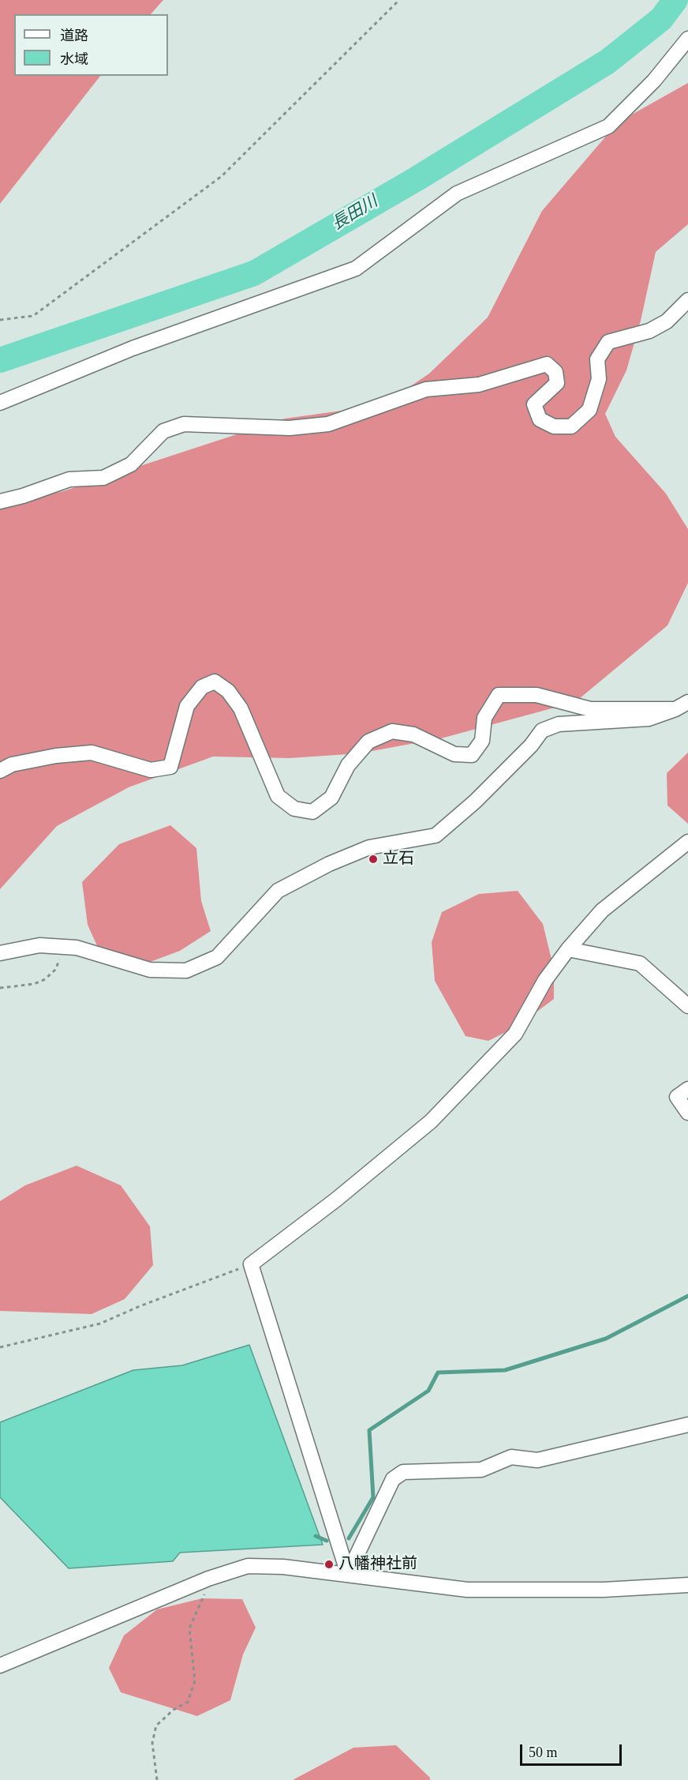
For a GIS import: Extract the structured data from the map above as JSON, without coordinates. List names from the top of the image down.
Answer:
{
  "water": ["長田川"],
  "places": ["立石", "八幡神社前"],
  "legend": ["道路", "水域"],
  "scale_bar": "50 m"
}
